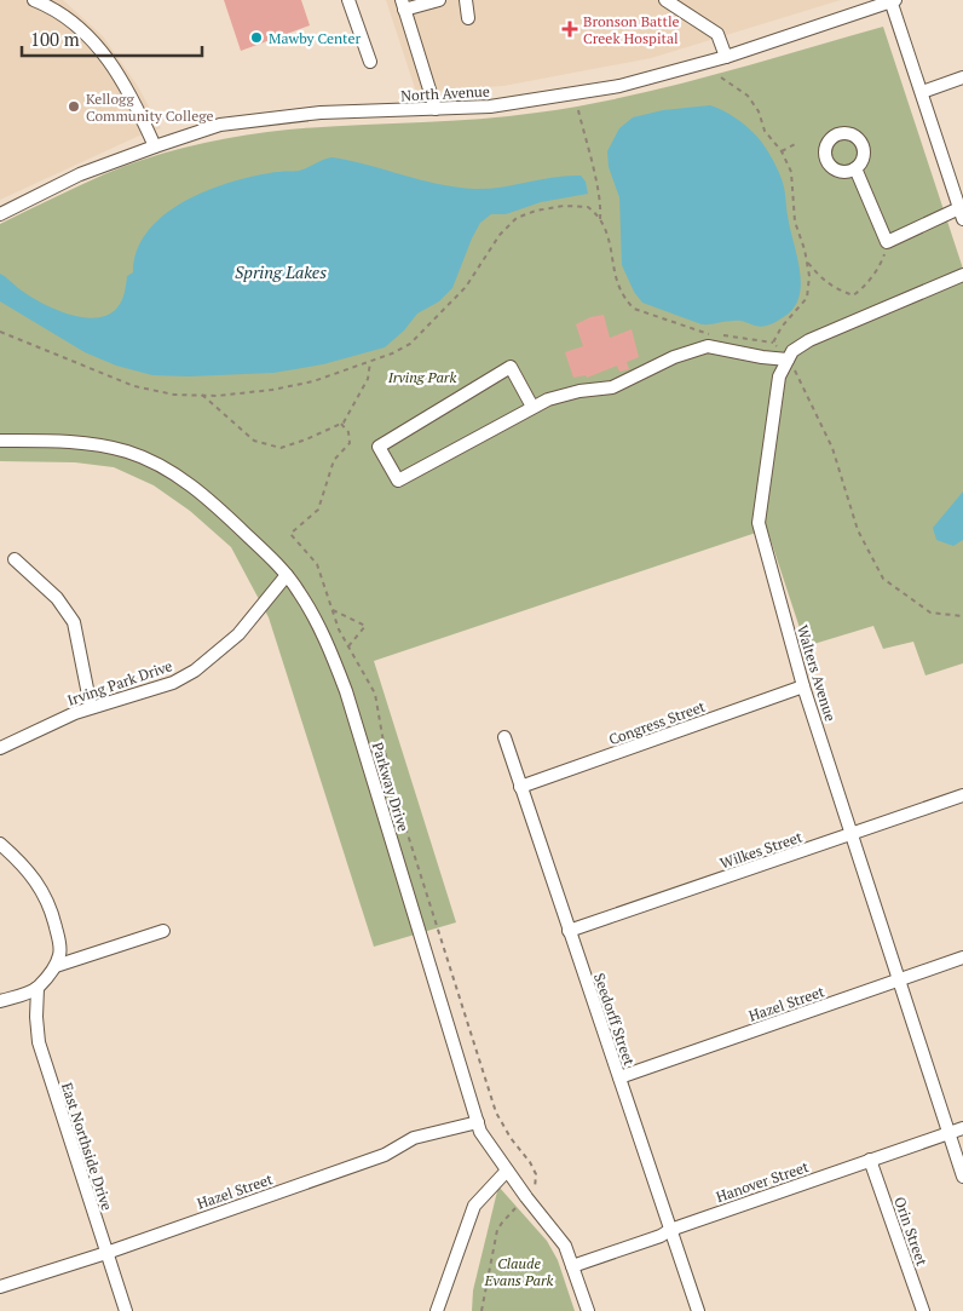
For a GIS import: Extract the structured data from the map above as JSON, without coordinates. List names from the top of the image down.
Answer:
{
  "streets": {
    "street": [
      "North Avenue",
      "Walters Avenue",
      "Irving Park Drive",
      "Congress Street",
      "Parkway Drive",
      "Wilkes Street",
      "Hazel Street",
      "Seedorff Street",
      "East Northside Drive",
      "Hanover Street",
      "Orin Street"
    ]
  },
  "crossings": [
    ["Walters Avenue", "Congress Street"],
    ["Walters Avenue", "Wilkes Street"],
    ["Walters Avenue", "Hazel Street"],
    ["Walters Avenue", "Hanover Street"],
    ["Irving Park Drive", "Parkway Drive"],
    ["Congress Street", "Seedorff Street"],
    ["Parkway Drive", "Hazel Street"],
    ["Parkway Drive", "Hanover Street"],
    ["Wilkes Street", "Seedorff Street"],
    ["Hazel Street", "Seedorff Street"],
    ["Hazel Street", "East Northside Drive"],
    ["Seedorff Street", "Hanover Street"],
    ["Hanover Street", "Orin Street"]
  ],
  "water": ["Spring Lakes"],
  "parks": ["Irving Park", "Claude Evans Park"],
  "places": {
    "health": ["Bronson Battle Creek Hospital"],
    "other": ["Mawby Center", "Kellogg Community College"]
  },
  "scale_bar": "100 m"
}
